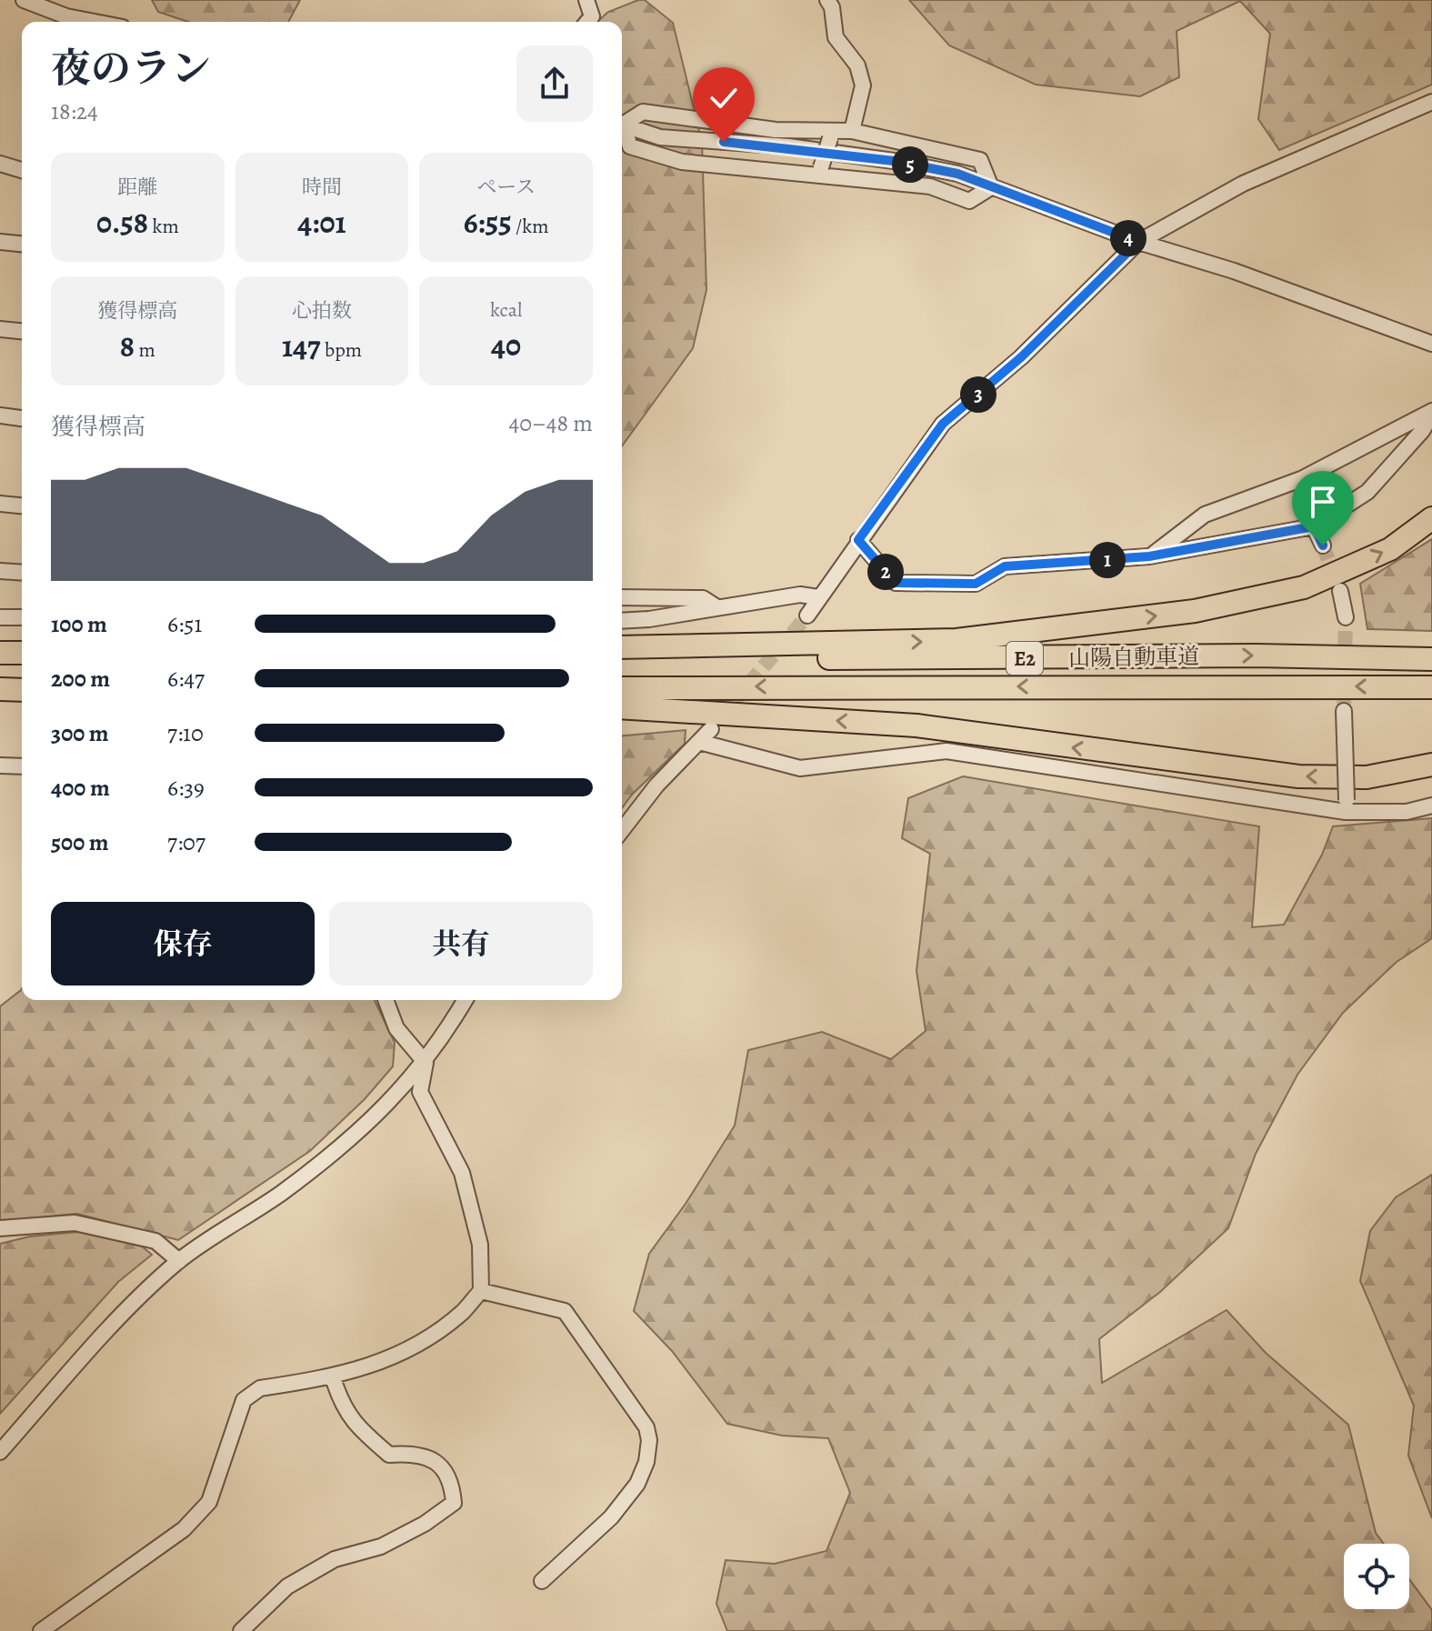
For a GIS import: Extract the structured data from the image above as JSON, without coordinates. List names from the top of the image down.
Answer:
{
  "streets": {
    "highway": ["山陽自動車道", "E2"]
  },
  "page": {
    "heading": ["夜のラン", "18:24"],
    "stats": [
      ["距離", "0.58 km"],
      ["時間", "4:01"],
      ["ペース", "6:55 /km"],
      ["獲得標高", "8 m"],
      ["心拍数", "147 bpm"],
      ["kcal", "40"]
    ],
    "pins": [
      "5",
      "4",
      "3",
      "1",
      "2"
    ],
    "chart": ["獲得標高", "40–48 m"],
    "list": [
      {
        "name": "100 m",
        "note": "6:51"
      },
      {
        "name": "200 m",
        "note": "6:47"
      },
      {
        "name": "300 m",
        "note": "7:10"
      },
      {
        "name": "400 m",
        "note": "6:39"
      },
      {
        "name": "500 m",
        "note": "7:07"
      }
    ],
    "buttons": ["保存", "共有"]
  }
}
